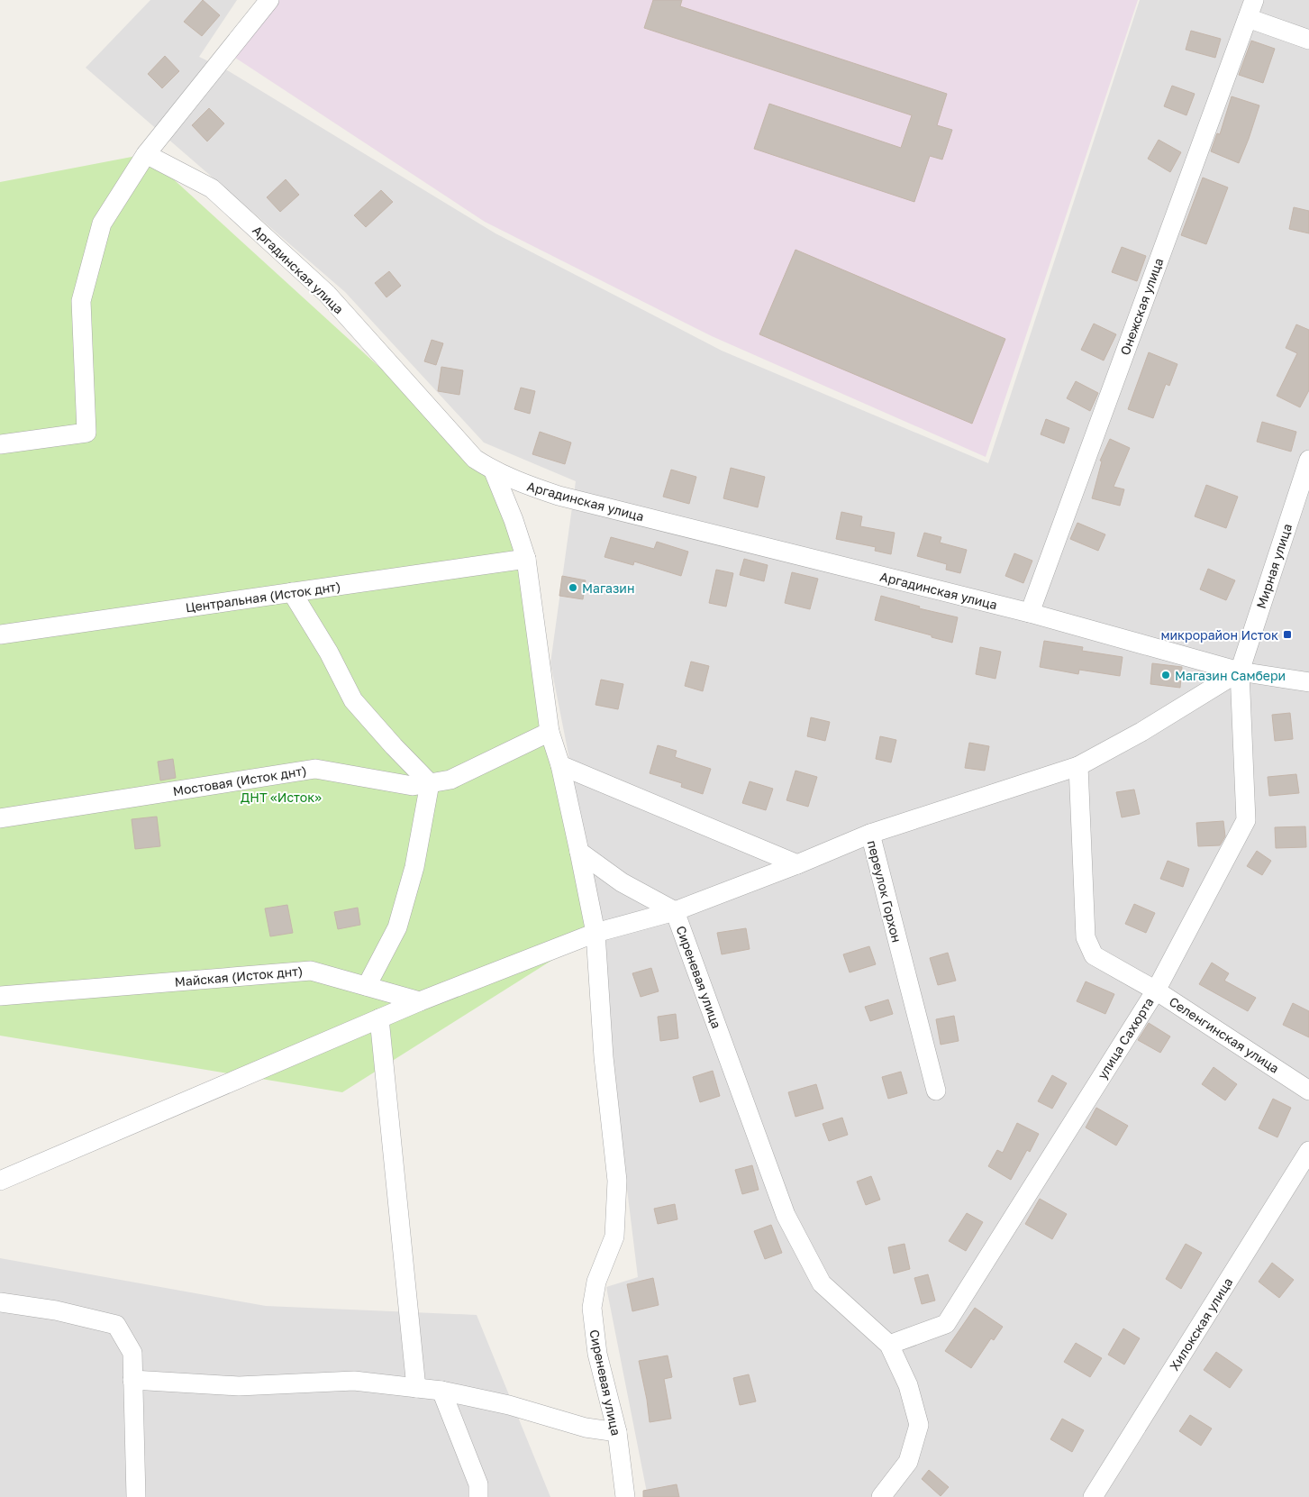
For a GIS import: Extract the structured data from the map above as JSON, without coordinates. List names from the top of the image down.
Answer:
{
  "streets": {
    "street": [
      "Аргадинская улица",
      "Онежская улица",
      "Мирная улица",
      "Центральная (Исток днт)",
      "Мостовая (Исток днт)",
      "переулок Горхон",
      "Майская (Исток днт)",
      "Сиреневая улица",
      "Селенгинская улица",
      "улица Сахюрта",
      "Хилокская улица"
    ]
  },
  "crossings": [
    ["Аргадинская улица", "Онежская улица"],
    ["Аргадинская улица", "Мирная улица"],
    ["Аргадинская улица", "улица Сахюрта"],
    ["Мирная улица", "улица Сахюрта"],
    ["переулок Горхон", "Сиреневая улица"],
    ["Сиреневая улица", "улица Сахюрта"],
    ["Селенгинская улица", "улица Сахюрта"]
  ],
  "parks": ["ДНТ «Исток»"],
  "places": {
    "other": ["Магазин", "Магазин Самбери"],
    "transit": ["микрорайон Исток"]
  }
}
